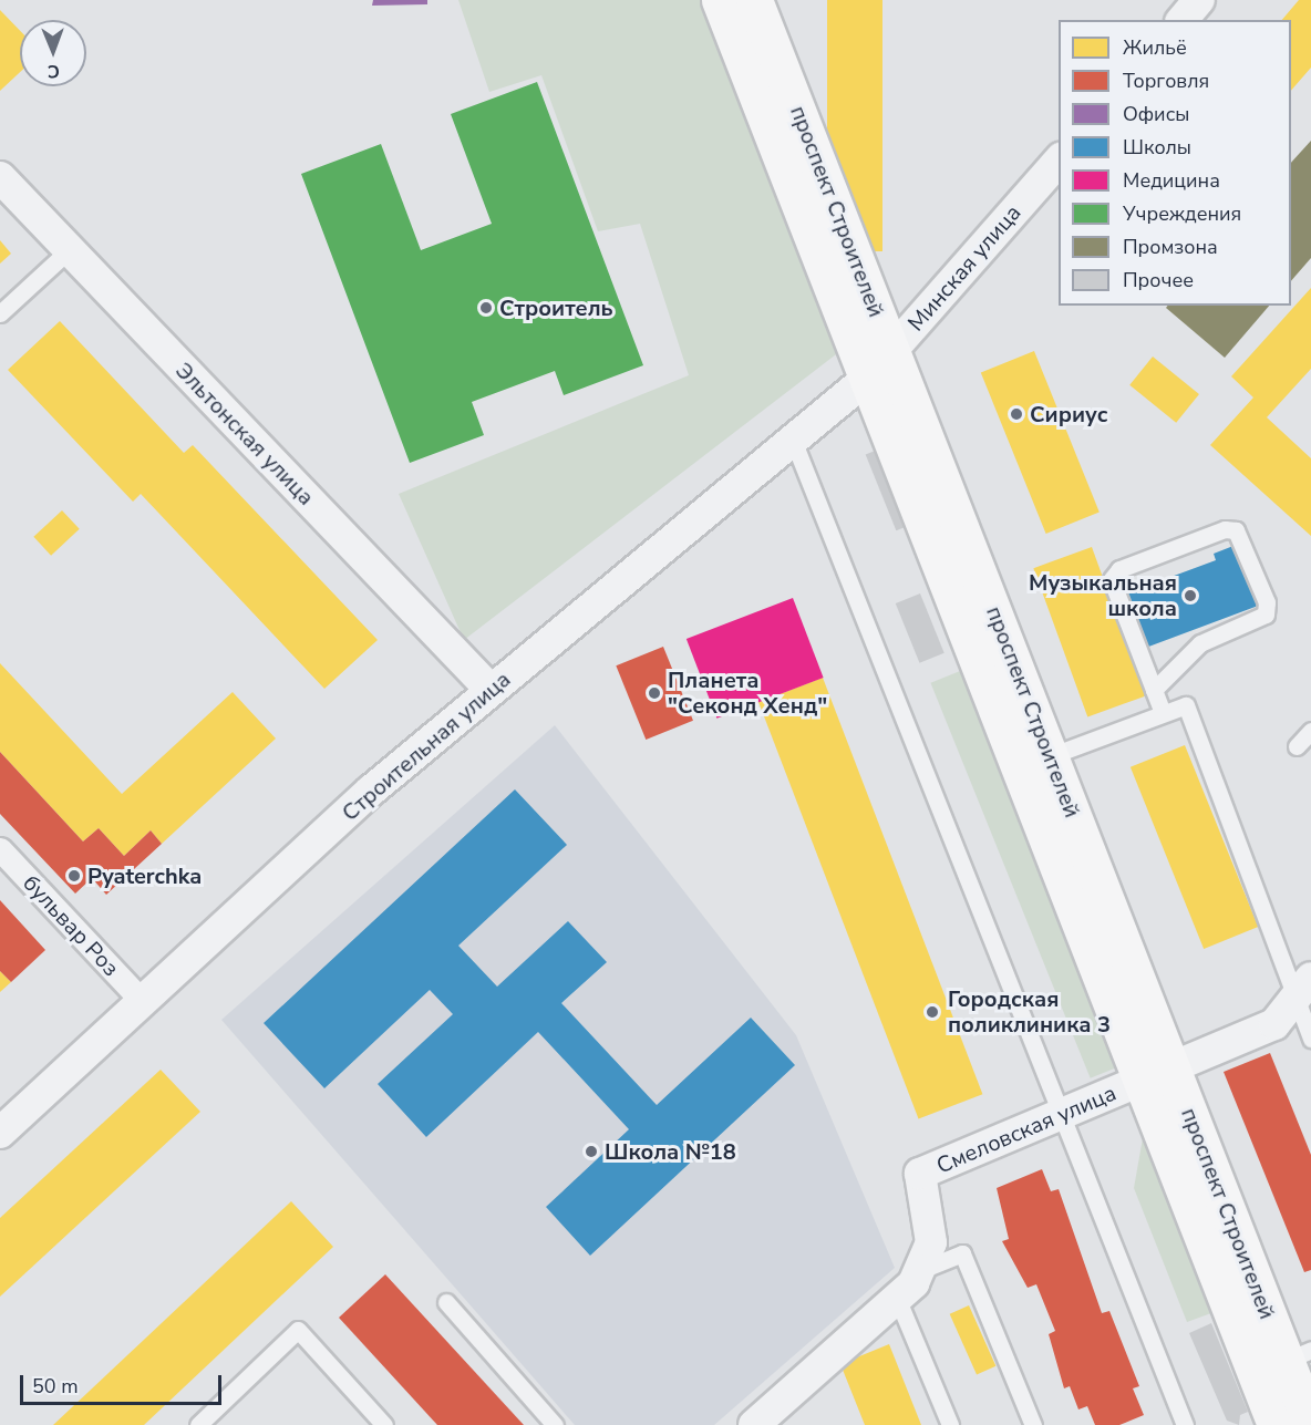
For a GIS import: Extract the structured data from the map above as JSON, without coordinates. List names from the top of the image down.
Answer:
{
  "streets": {
    "main road": ["проспект Строителей"],
    "street": [
      "Минская улица",
      "Эльтонская улица",
      "Строительная улица",
      "бульвар Роз",
      "Смеловская улица"
    ]
  },
  "crossings": [
    ["проспект Строителей", "Минская улица"],
    ["проспект Строителей", "Строительная улица"],
    ["проспект Строителей", "Смеловская улица"],
    ["Минская улица", "Строительная улица"],
    ["Эльтонская улица", "Строительная улица"],
    ["Строительная улица", "бульвар Роз"]
  ],
  "places": [
    "Строитель",
    "Сириус",
    "Музыкальная школа",
    "Планета \"Секонд Хенд\"",
    "Pyaterchka",
    "Городская поликлиника 3",
    "Школа №18"
  ],
  "legend": [
    "Жильё",
    "Торговля",
    "Офисы",
    "Школы",
    "Медицина",
    "Учреждения",
    "Промзона",
    "Прочее"
  ],
  "scale_bar": "50 m",
  "north": "bottom"
}
